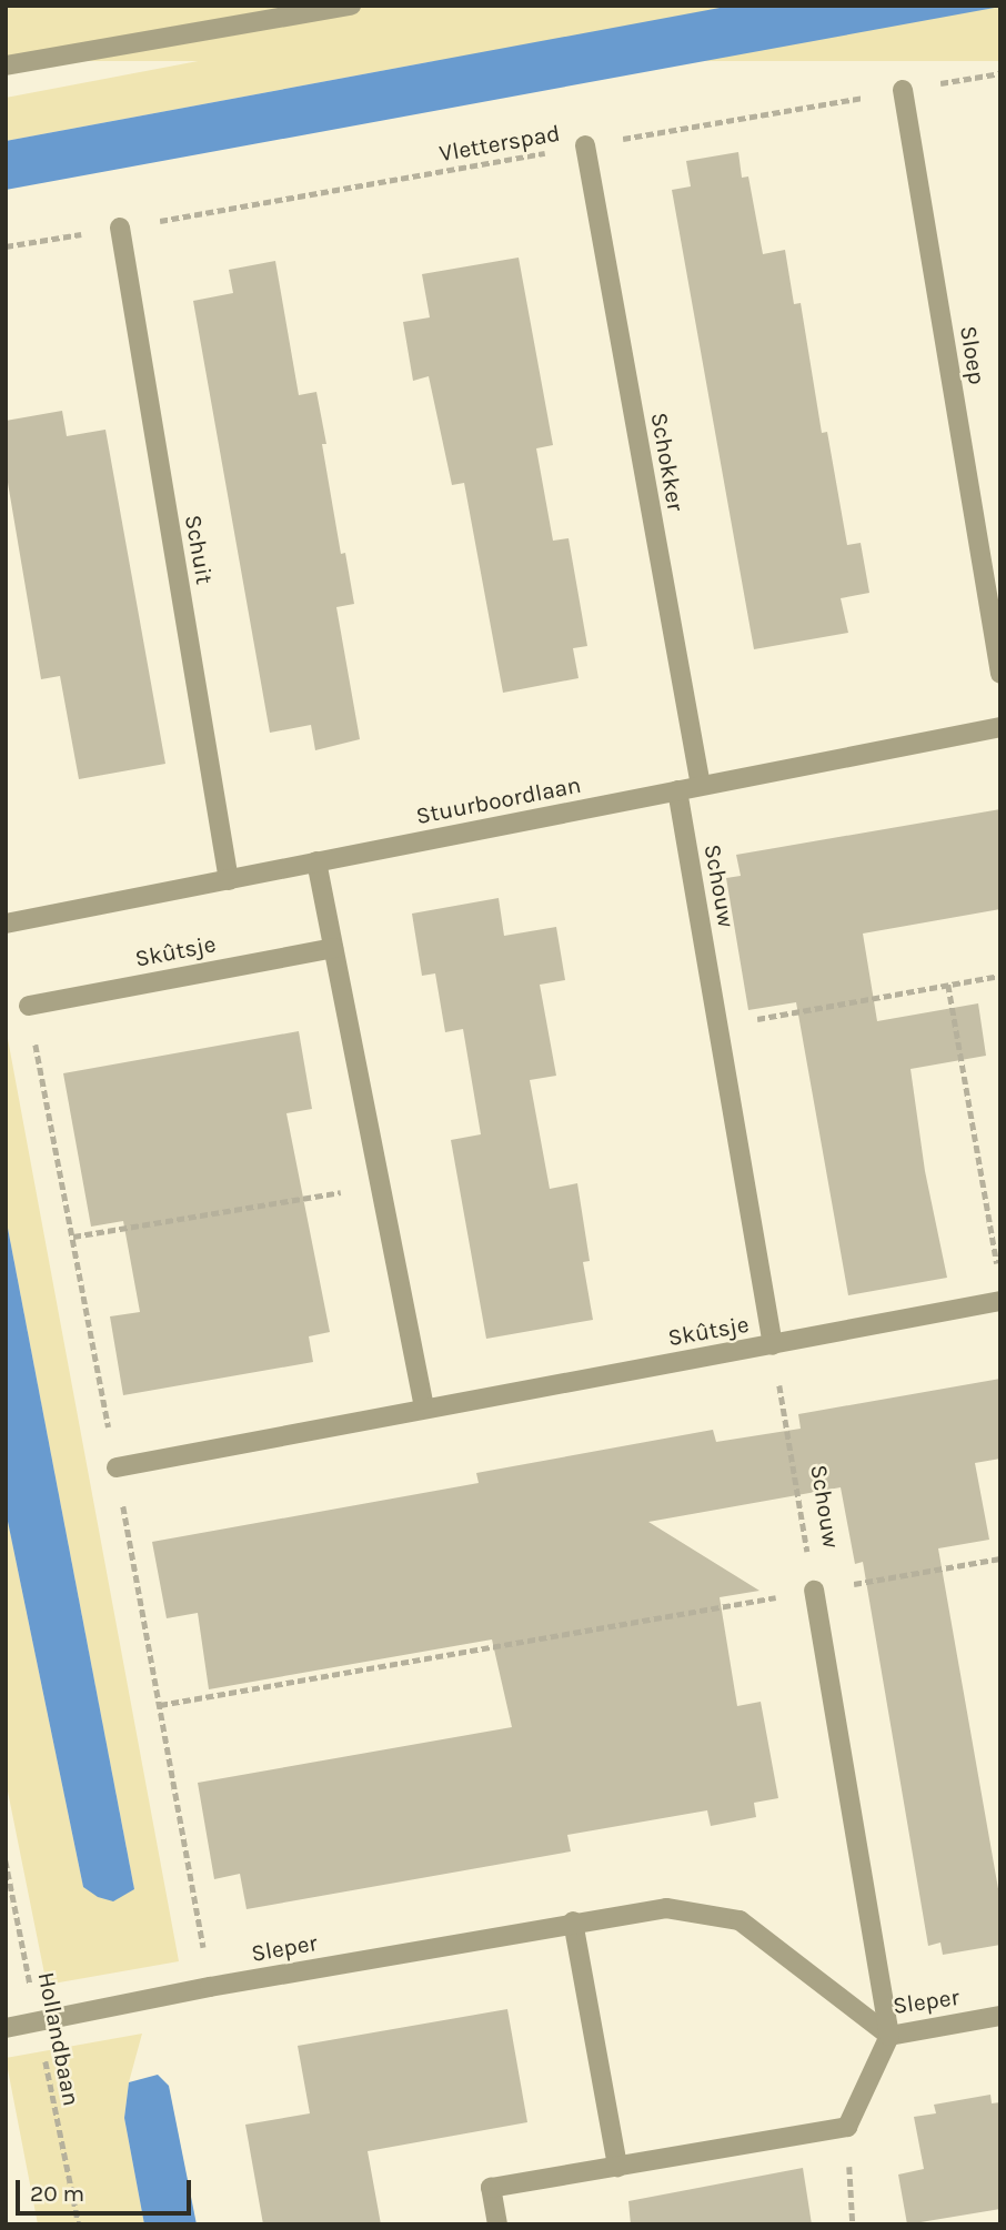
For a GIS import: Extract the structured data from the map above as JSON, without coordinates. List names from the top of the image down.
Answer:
{
  "streets": {
    "street": [
      "Sloep",
      "Schokker",
      "Schuit",
      "Stuurboordlaan",
      "Schouw",
      "Skûtsje",
      "Sleper"
    ],
    "path": ["Vletterspad", "Hollandbaan"]
  },
  "crossings": [
    ["Vletterspad", "Sloep"],
    ["Vletterspad", "Schokker"],
    ["Vletterspad", "Schuit"],
    ["Schokker", "Stuurboordlaan"],
    ["Schuit", "Stuurboordlaan"],
    ["Stuurboordlaan", "Schouw"],
    ["Schouw", "Skûtsje"],
    ["Sleper", "Hollandbaan"]
  ],
  "scale_bar": "20 m"
}
